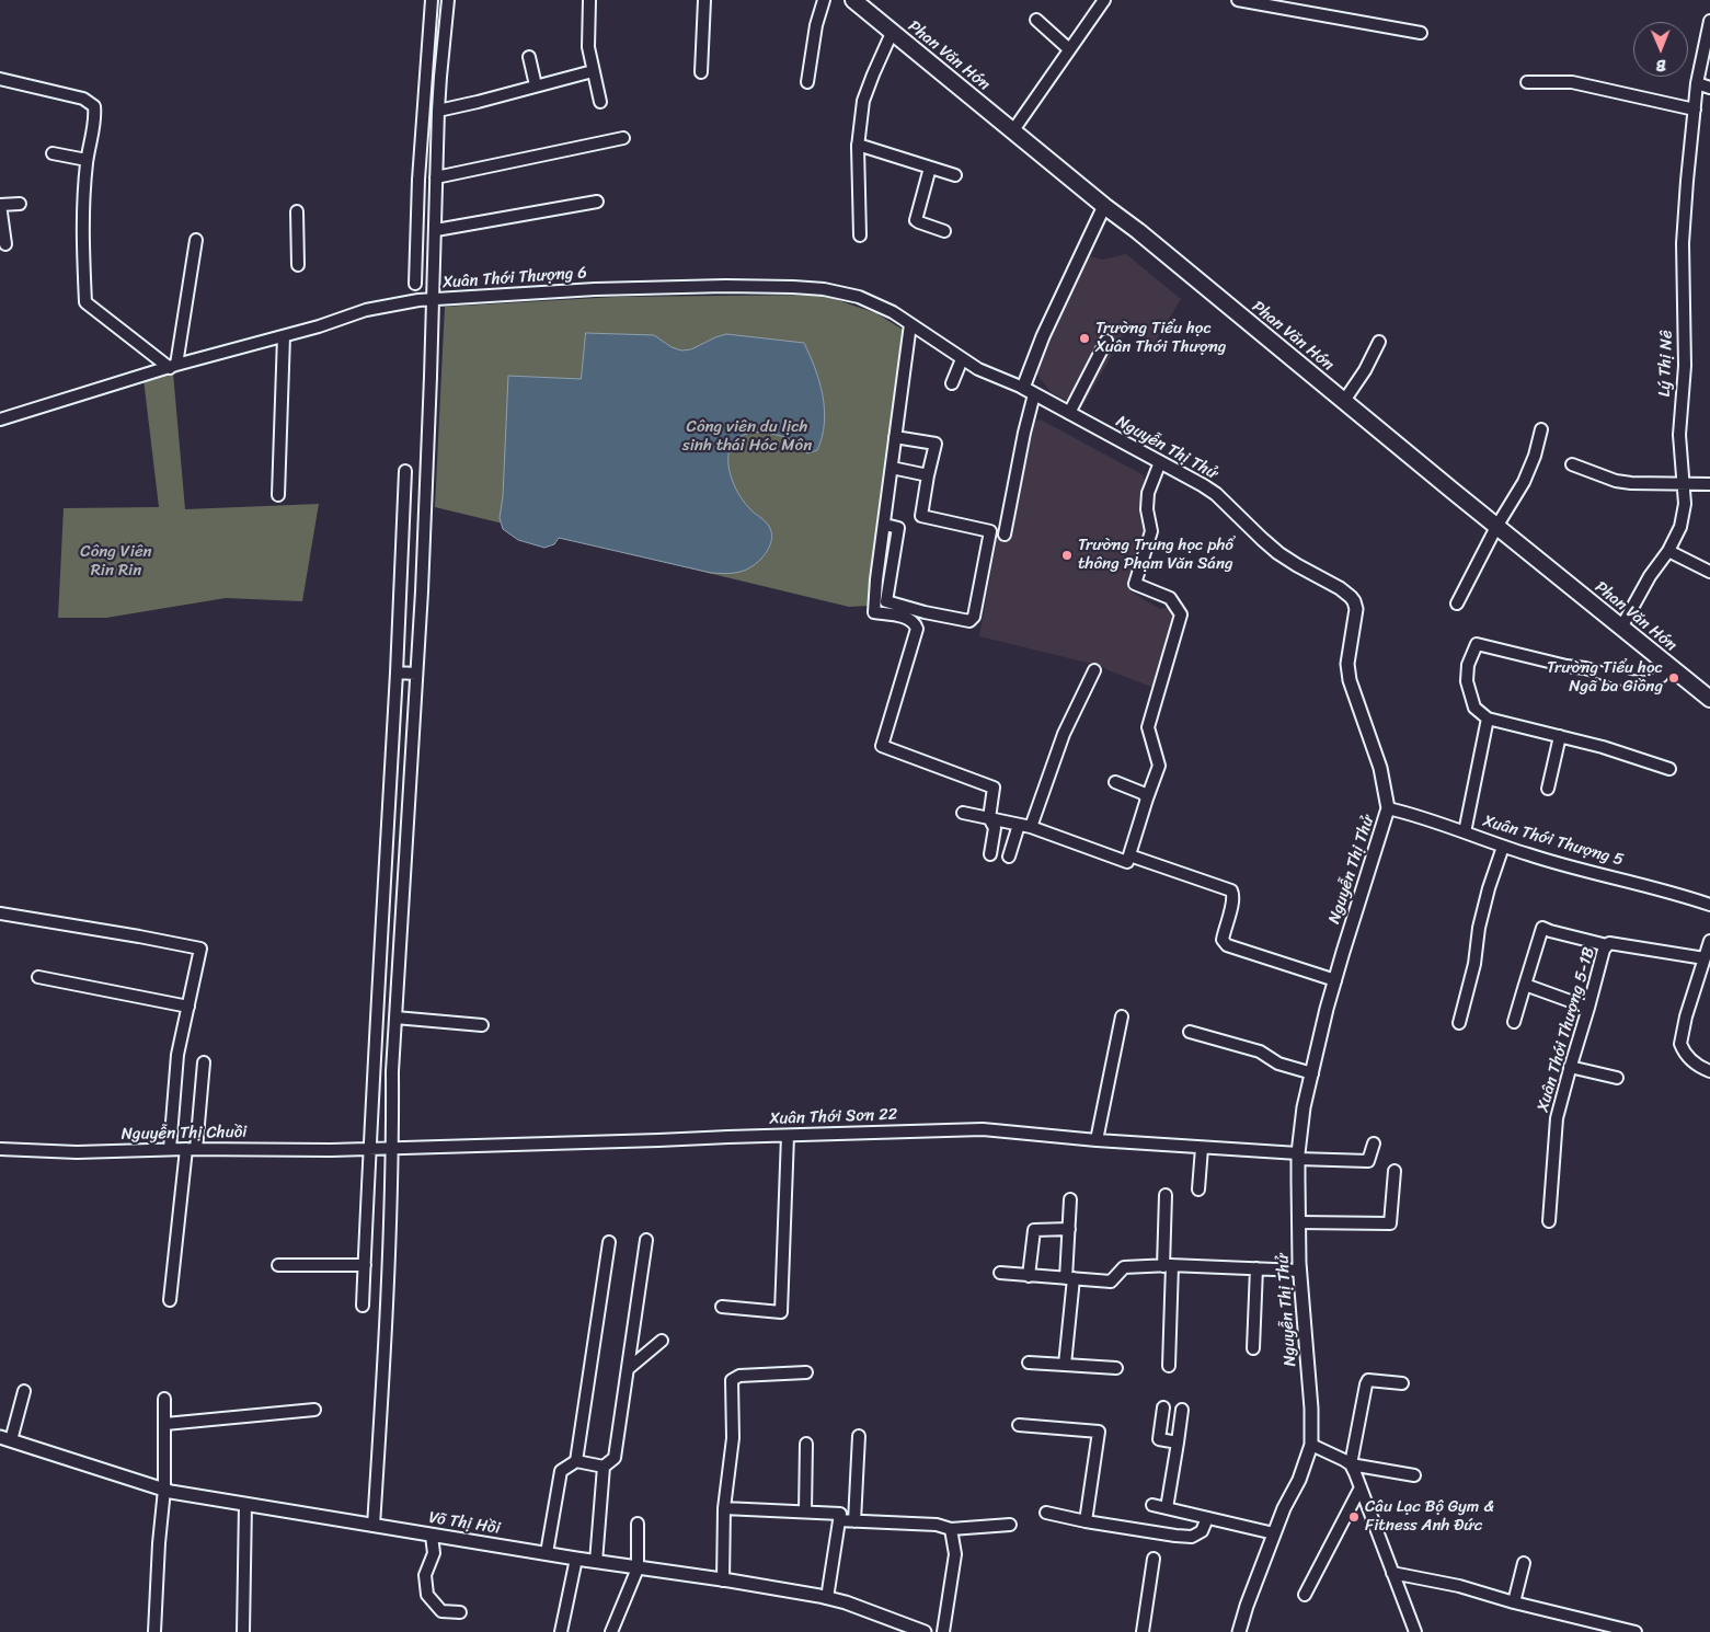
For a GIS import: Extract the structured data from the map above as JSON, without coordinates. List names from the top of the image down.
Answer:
{
  "streets": {
    "main road": ["Phan Văn Hớn"],
    "street": [
      "Xuân Thới Thượng 6",
      "Lý Thị Nê",
      "Nguyễn Thị Thử",
      "Xuân Thới Thượng 5",
      "Xuân Thới Thượng 5-1B",
      "Xuân Thới Sơn 22",
      "Nguyễn Thị Chuồi",
      "Võ Thị Hồi"
    ]
  },
  "crossings": [
    ["Phan Văn Hớn", "Lý Thị Nê"],
    ["Xuân Thới Thượng 6", "Nguyễn Thị Thử"],
    ["Nguyễn Thị Thử", "Xuân Thới Thượng 5"],
    ["Nguyễn Thị Thử", "Xuân Thới Sơn 22"],
    ["Xuân Thới Sơn 22", "Nguyễn Thị Chuồi"]
  ],
  "parks": ["Công viên du lịch sinh thái Hóc Môn", "Công Viên Rin Rin"],
  "places": [
    "Trường Tiểu học Xuân Thới Thượng",
    "Trường Trung học phổ thông Phạm Văn Sáng",
    "Trường Tiểu học Ngã ba Giồng",
    "Câu Lạc Bộ Gym & Fitness Anh Đức"
  ],
  "north": "bottom"
}
